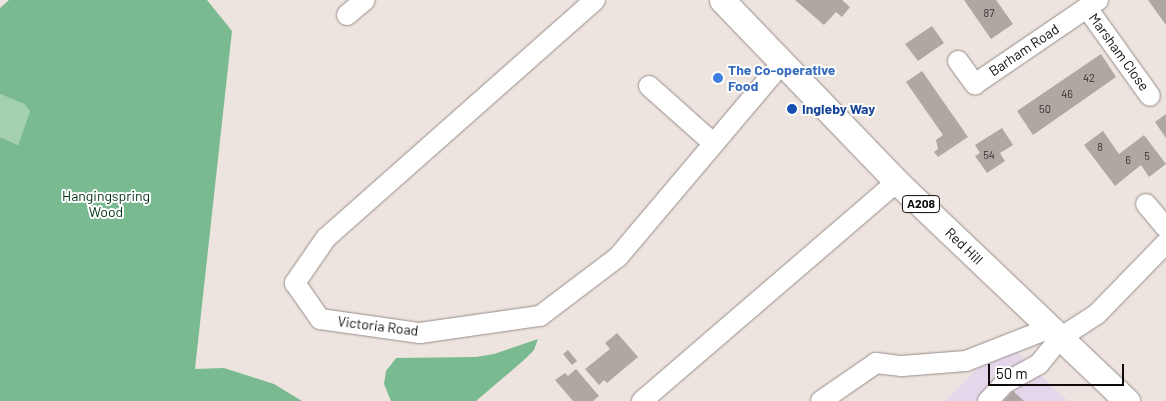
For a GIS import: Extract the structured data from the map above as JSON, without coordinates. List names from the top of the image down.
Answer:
{
  "streets": {
    "main road": ["A208", "Red Hill"],
    "street": ["Barham Road", "Marsham Close", "Victoria Road"]
  },
  "crossings": [
    ["Barham Road", "Marsham Close"],
    ["Red Hill", "Victoria Road"]
  ],
  "parks": ["Hangingspring Wood"],
  "places": ["The Co-operative Food", "Ingleby Way"],
  "house_numbers": [
    "87",
    "42",
    "46",
    "50",
    "8",
    "54",
    "5",
    "6"
  ],
  "scale_bar": "50 m"
}
